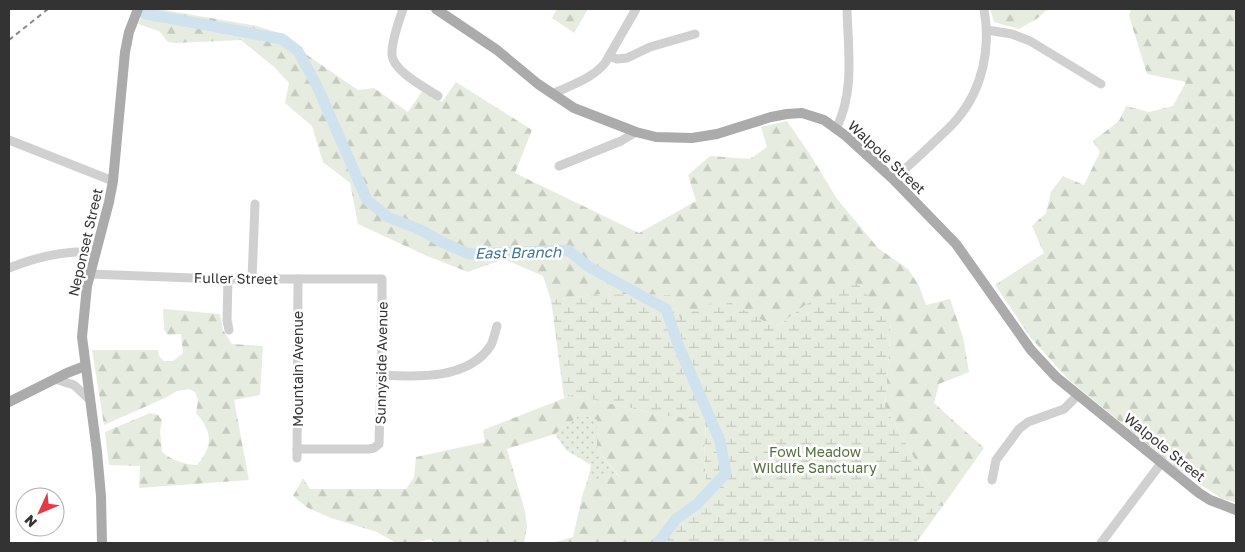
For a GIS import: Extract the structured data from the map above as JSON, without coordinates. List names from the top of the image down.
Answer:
{
  "streets": {
    "main road": ["Walpole Street", "Neponset Street"],
    "street": ["Fuller Street", "Sunnyside Avenue", "Mountain Avenue"]
  },
  "crossings": [
    ["Neponset Street", "Fuller Street"],
    ["Fuller Street", "Sunnyside Avenue"],
    ["Fuller Street", "Mountain Avenue"],
    ["Sunnyside Avenue", "Mountain Avenue"]
  ],
  "water": ["East Branch"],
  "parks": ["Fowl Meadow Wildlife Sanctuary"],
  "north": "bottom left"
}
